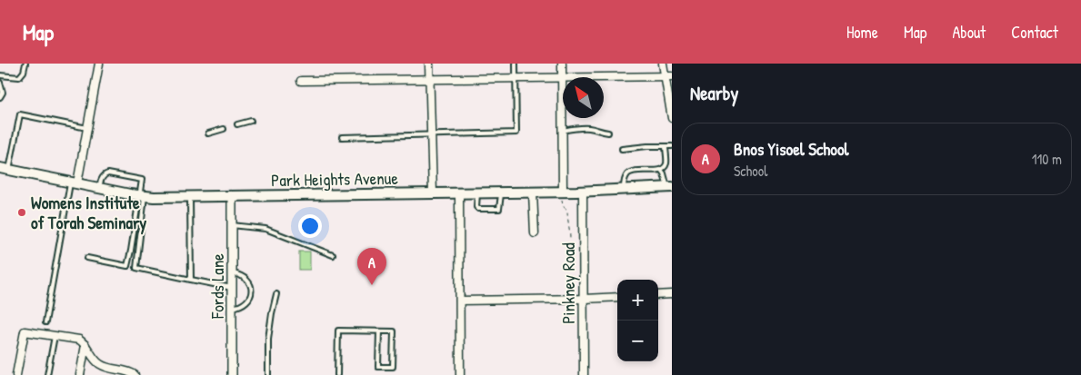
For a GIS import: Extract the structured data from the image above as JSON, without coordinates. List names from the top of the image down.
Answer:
{
  "streets": {
    "main road": ["Park Heights Avenue"],
    "street": ["Pinkney Road", "Fords Lane"]
  },
  "crossings": [
    ["Park Heights Avenue", "Pinkney Road"],
    ["Park Heights Avenue", "Fords Lane"]
  ],
  "places": ["Womens Institute of Torah Seminary"],
  "north": "top left",
  "page": {
    "header": "Map",
    "nav": [
      "Home",
      "Map",
      "About",
      "Contact"
    ],
    "heading": "Nearby",
    "list": [
      {
        "mark": "A",
        "name": "Bnos Yisoel School",
        "note": "School",
        "value": "110 m"
      }
    ],
    "pins": "A",
    "map_buttons": ["+", "−"]
  }
}
